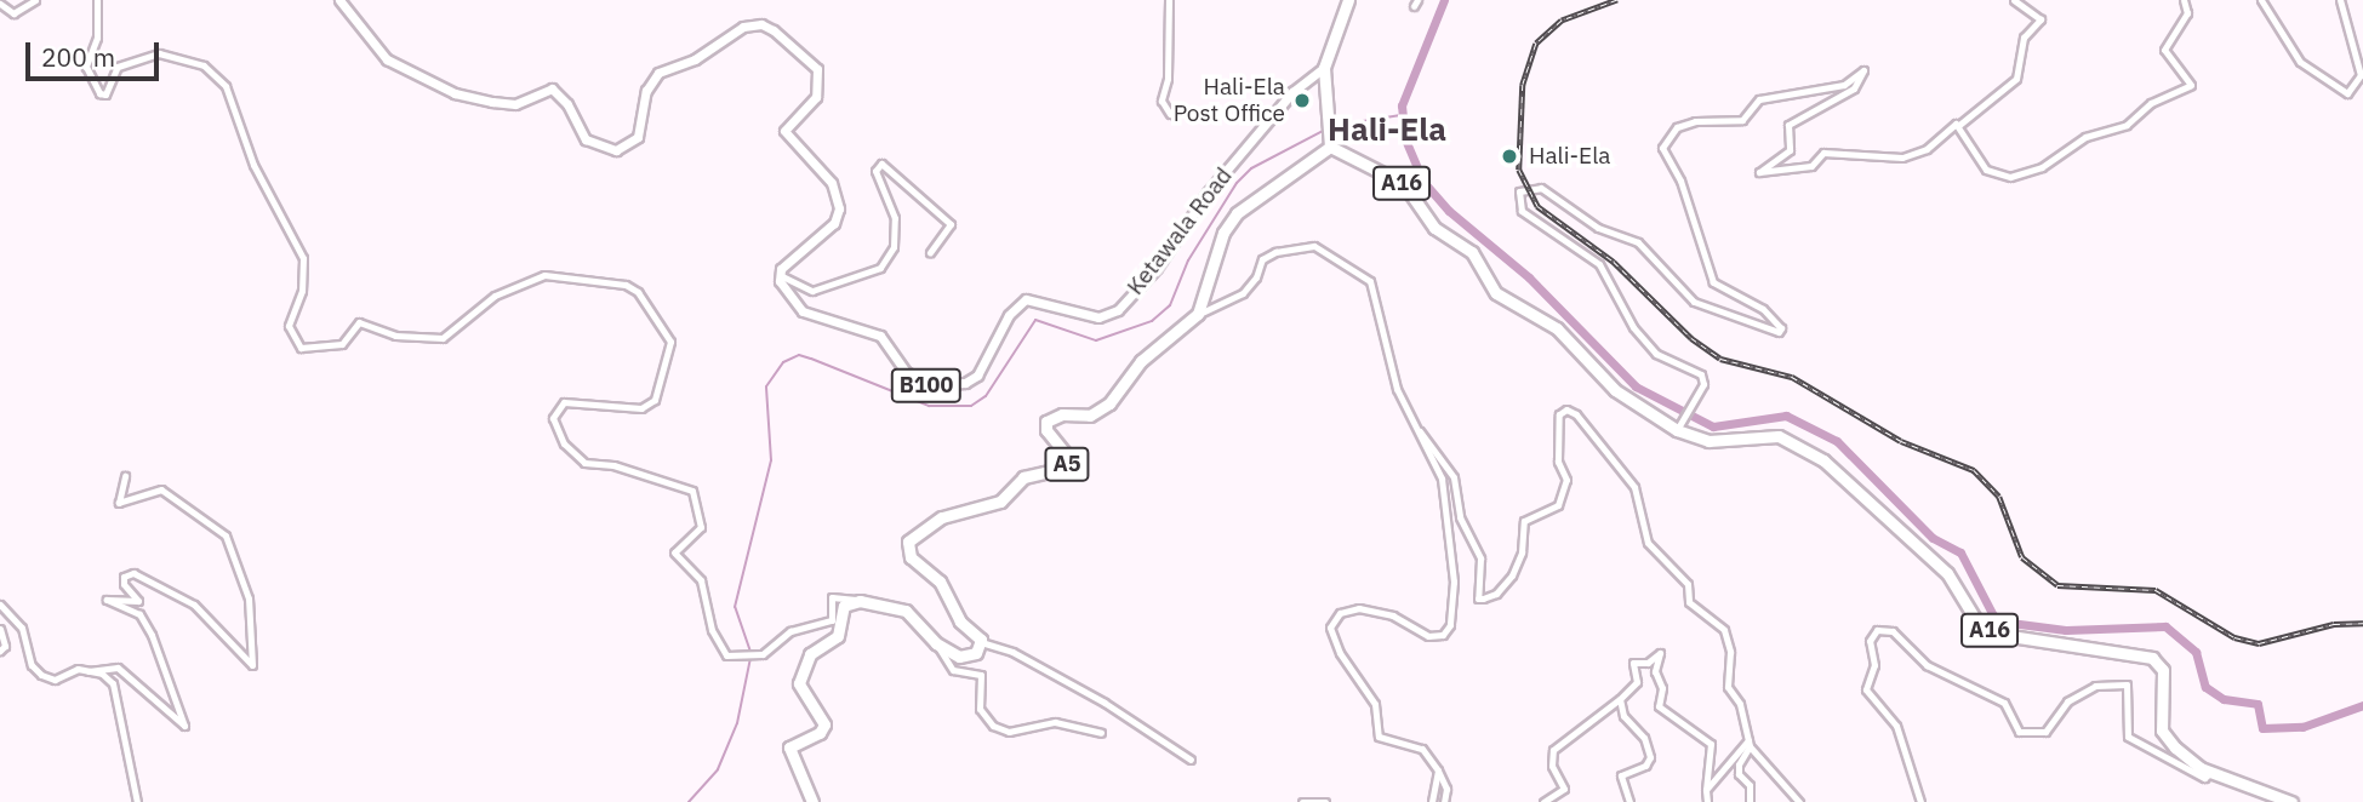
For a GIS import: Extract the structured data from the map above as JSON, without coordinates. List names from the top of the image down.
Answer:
{
  "streets": {
    "highway": ["A16", "A5"],
    "main road": ["Ketawala Road", "B100"]
  },
  "districts": ["Hali-Ela"],
  "places": ["Hali-Ela Post Office", "Hali-Ela"],
  "scale_bar": "200 m"
}
